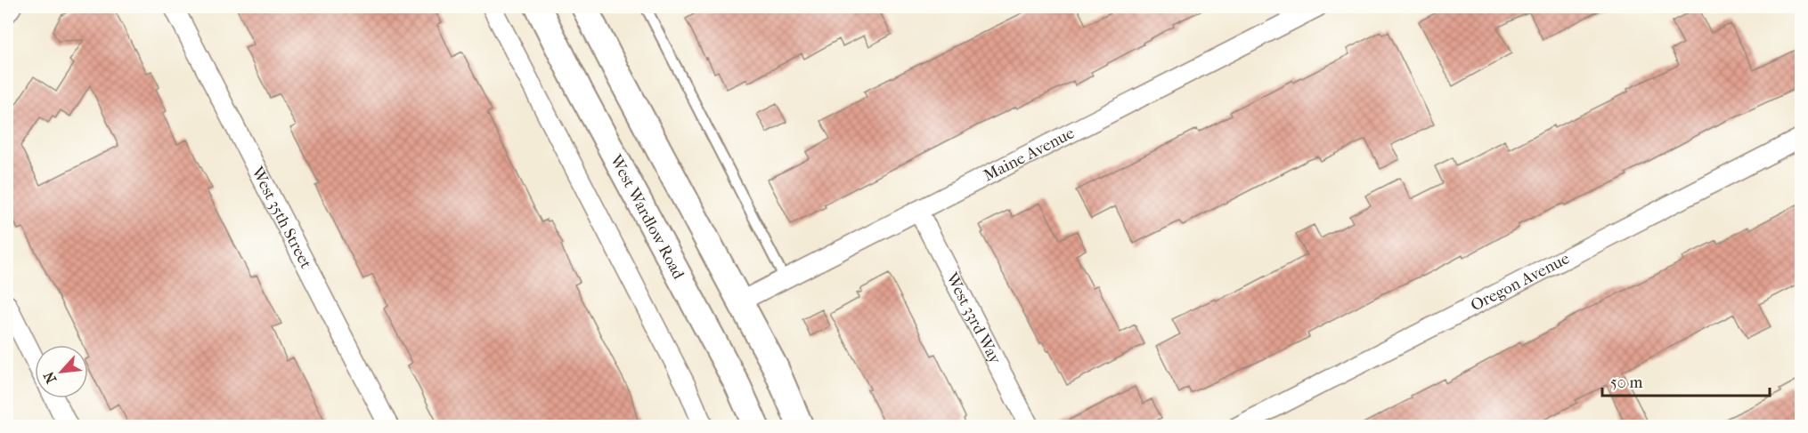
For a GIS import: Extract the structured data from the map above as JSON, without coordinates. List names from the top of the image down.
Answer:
{
  "streets": {
    "main road": ["West Wardlow Road"],
    "street": [
      "Maine Avenue",
      "West 35th Street",
      "Oregon Avenue",
      "West 33rd Way"
    ]
  },
  "crossings": [
    ["Maine Avenue", "West 33rd Way"]
  ],
  "scale_bar": "50 m",
  "north": "bottom left"
}
